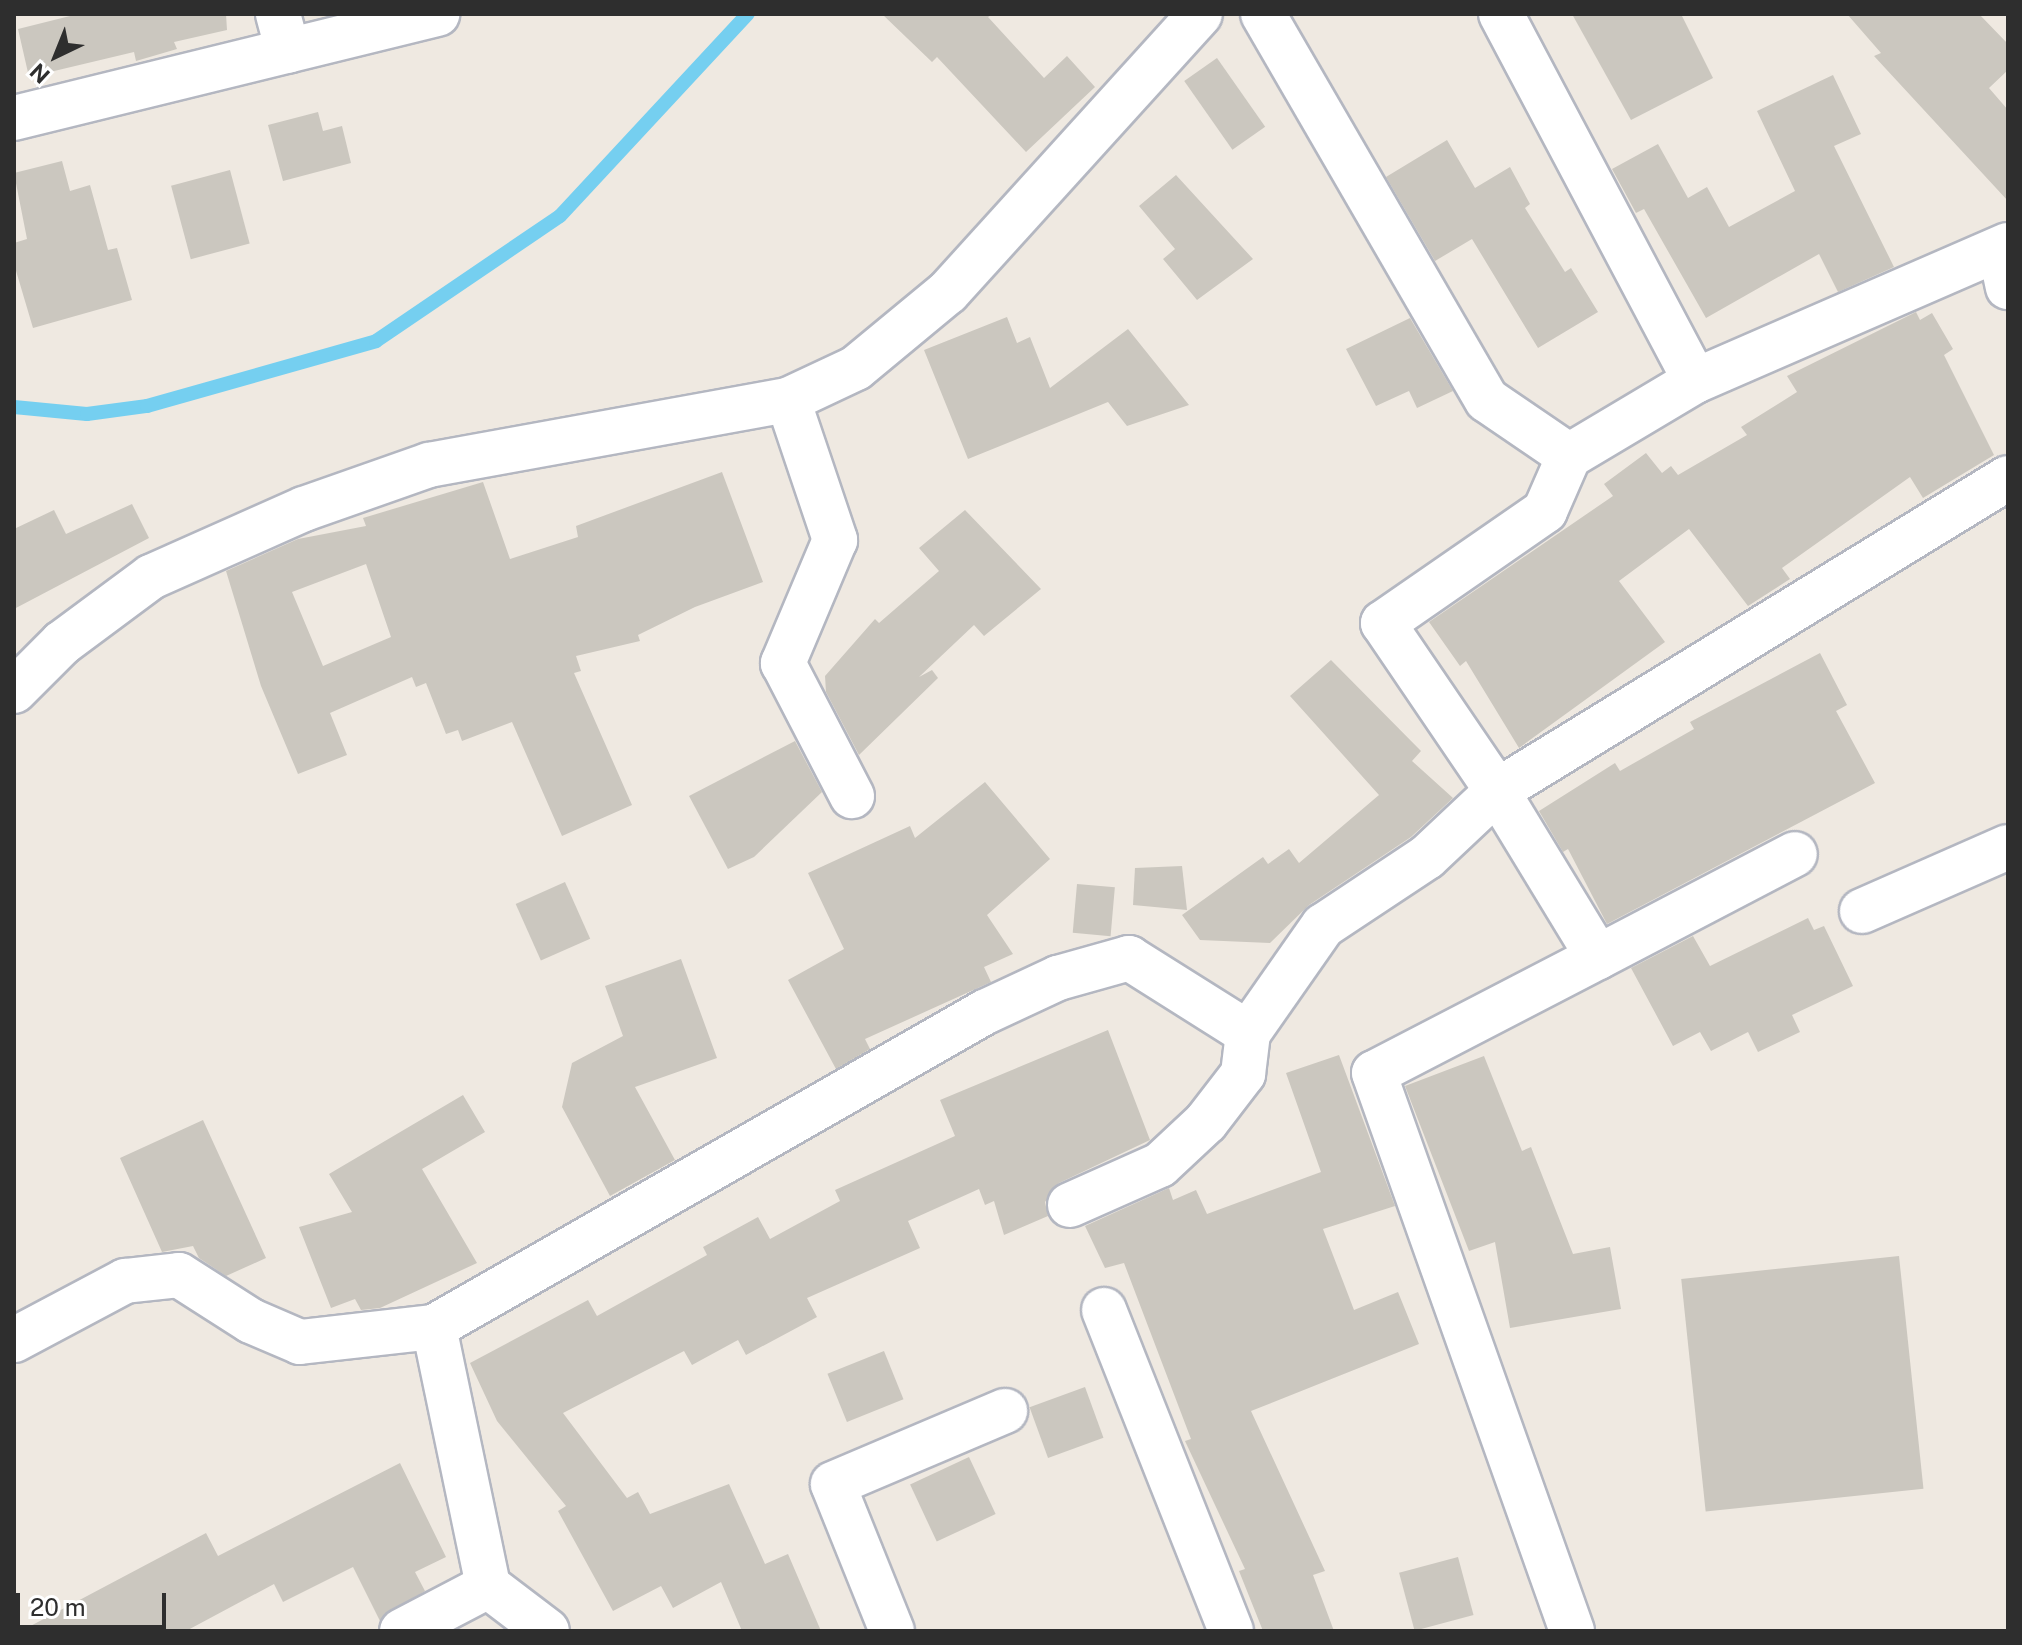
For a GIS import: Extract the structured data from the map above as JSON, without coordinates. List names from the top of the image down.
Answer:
{
  "scale_bar": "20 m",
  "north": "bottom left"
}
